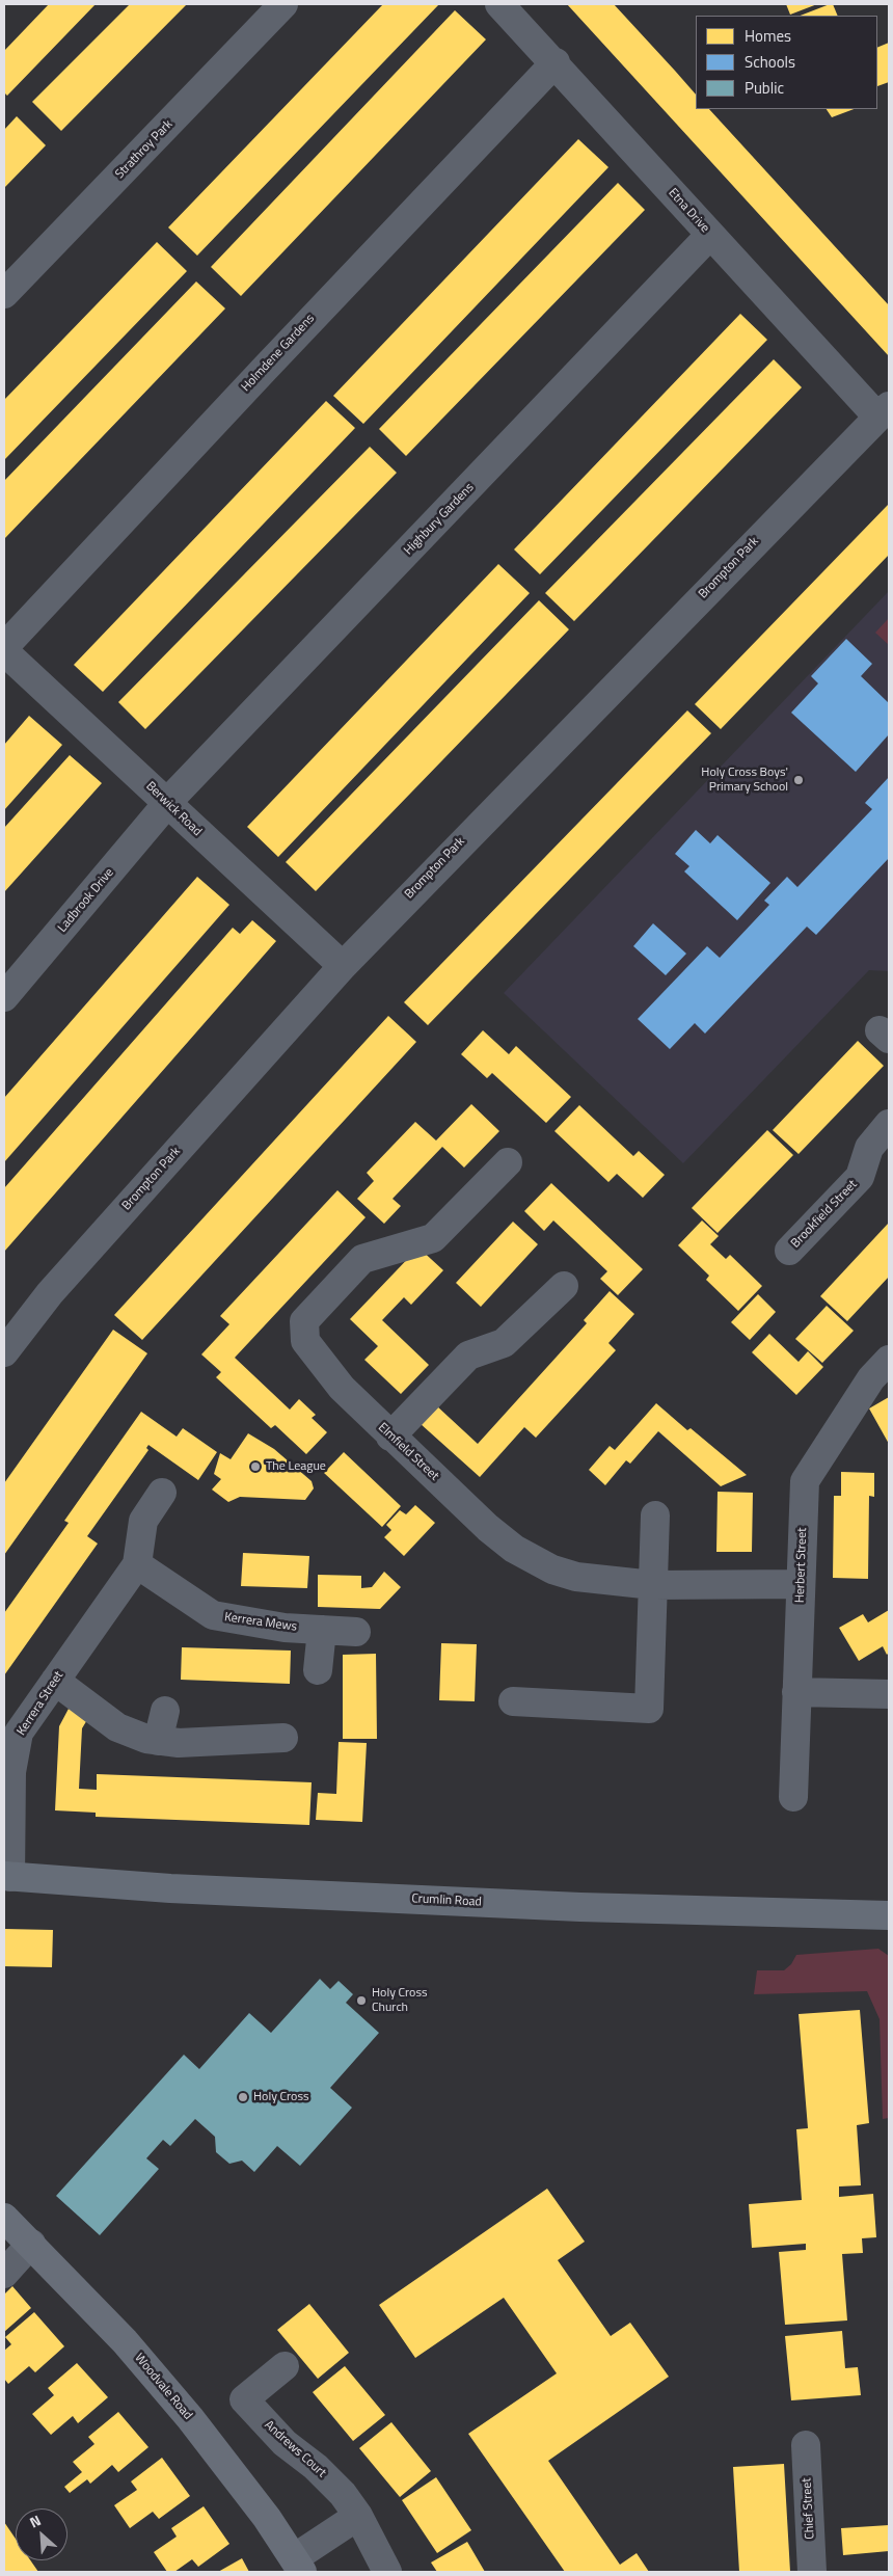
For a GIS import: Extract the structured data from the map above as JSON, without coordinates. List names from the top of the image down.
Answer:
{
  "streets": {
    "main road": ["Crumlin Road", "Woodvale Road"],
    "street": [
      "Strathroy Park",
      "Etna Drive",
      "Holmdene Gardens",
      "Highbury Gardens",
      "Brompton Park",
      "Berwick Road",
      "Ladbrook Drive",
      "Brookfield Street",
      "Elmfield Street",
      "Herbert Street",
      "Kerrera Mews",
      "Kerrera Street",
      "Andrews Court",
      "Chief Street"
    ]
  },
  "crossings": [
    ["Etna Drive", "Holmdene Gardens"],
    ["Etna Drive", "Highbury Gardens"],
    ["Etna Drive", "Brompton Park"],
    ["Highbury Gardens", "Berwick Road"],
    ["Highbury Gardens", "Ladbrook Drive"],
    ["Brompton Park", "Berwick Road"],
    ["Berwick Road", "Ladbrook Drive"],
    ["Elmfield Street", "Herbert Street"],
    ["Kerrera Mews", "Kerrera Street"],
    ["Kerrera Street", "Crumlin Road"]
  ],
  "places": [
    "Holy Cross Boys' Primary School",
    "The League",
    "Holy Cross Church",
    "Holy Cross"
  ],
  "legend": ["Homes", "Schools", "Public"],
  "north": "top left"
}
